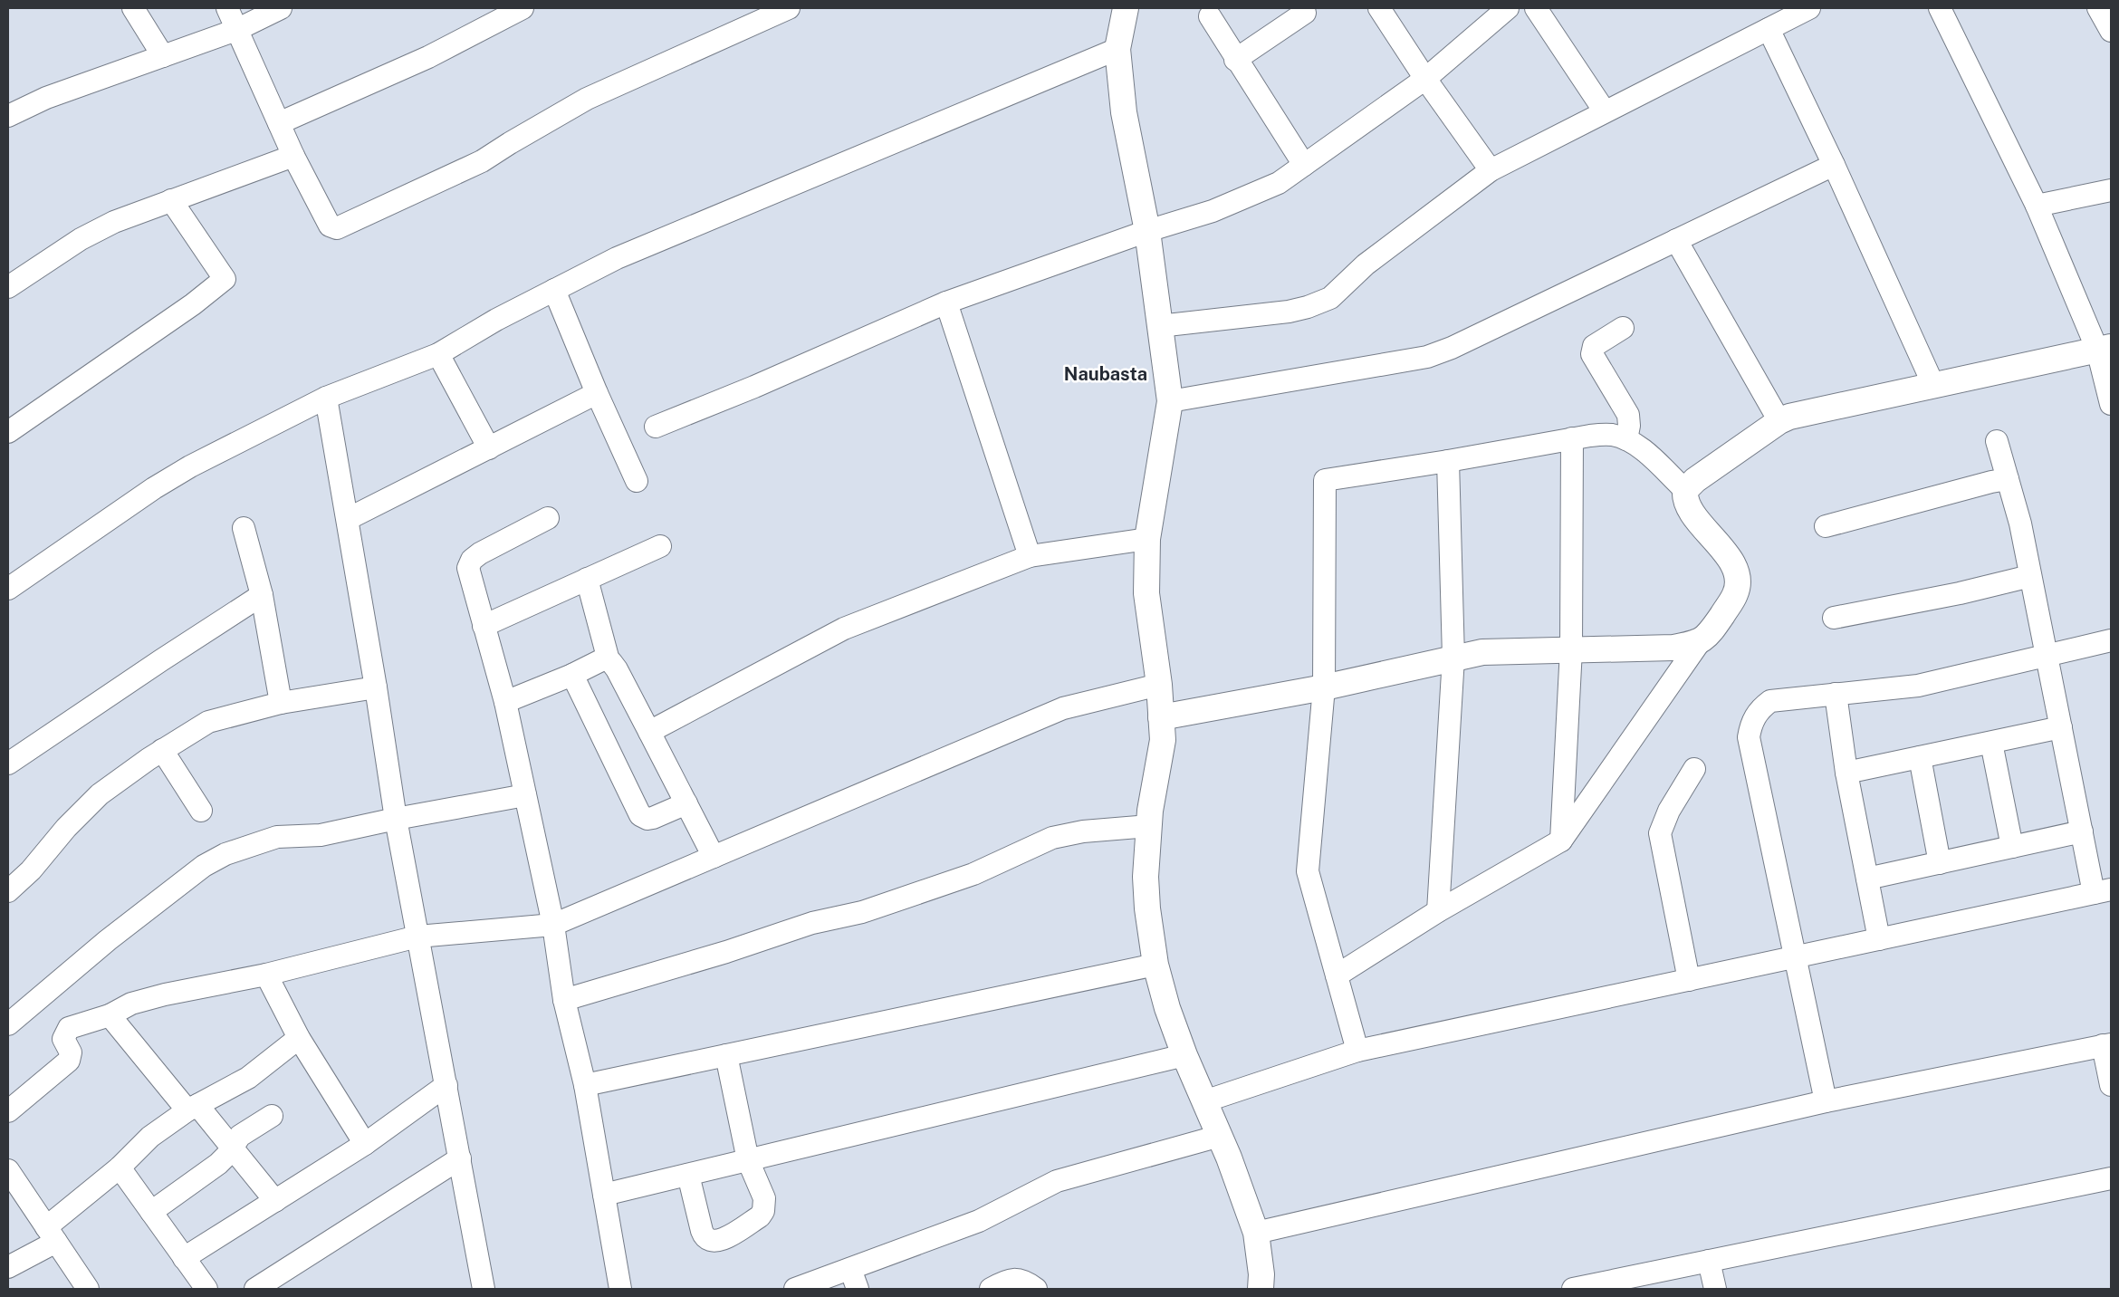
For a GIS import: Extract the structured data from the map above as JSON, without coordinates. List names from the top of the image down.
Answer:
{
  "districts": ["Naubasta"]
}
